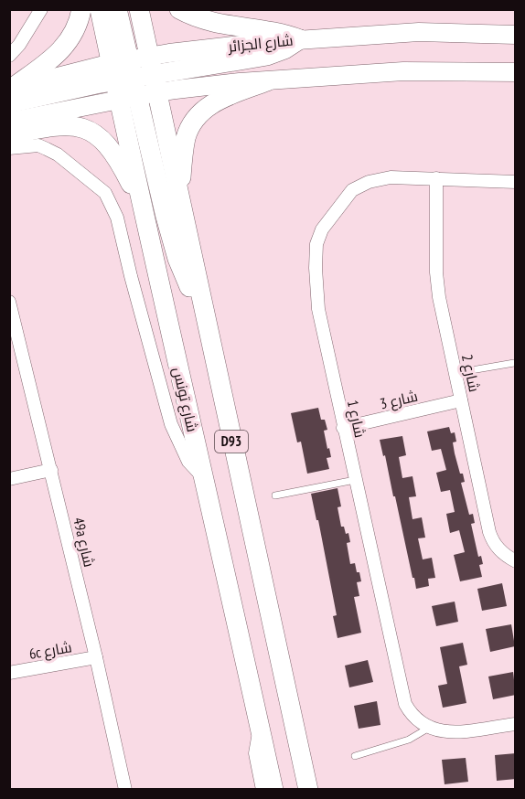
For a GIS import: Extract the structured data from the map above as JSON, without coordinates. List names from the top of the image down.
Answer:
{
  "streets": {
    "main road": ["شارع الجزائر", "شارع تونس", "D93"],
    "street": [
      "شارع 2",
      "شارع 3",
      "شارع 1",
      "49a شارع",
      "6c شارع"
    ]
  },
  "crossings": [
    ["شارع 2", "شارع 3"],
    ["شارع 2", "شارع 1"],
    ["شارع 3", "شارع 1"],
    ["49a شارع", "6c شارع"]
  ]
}
